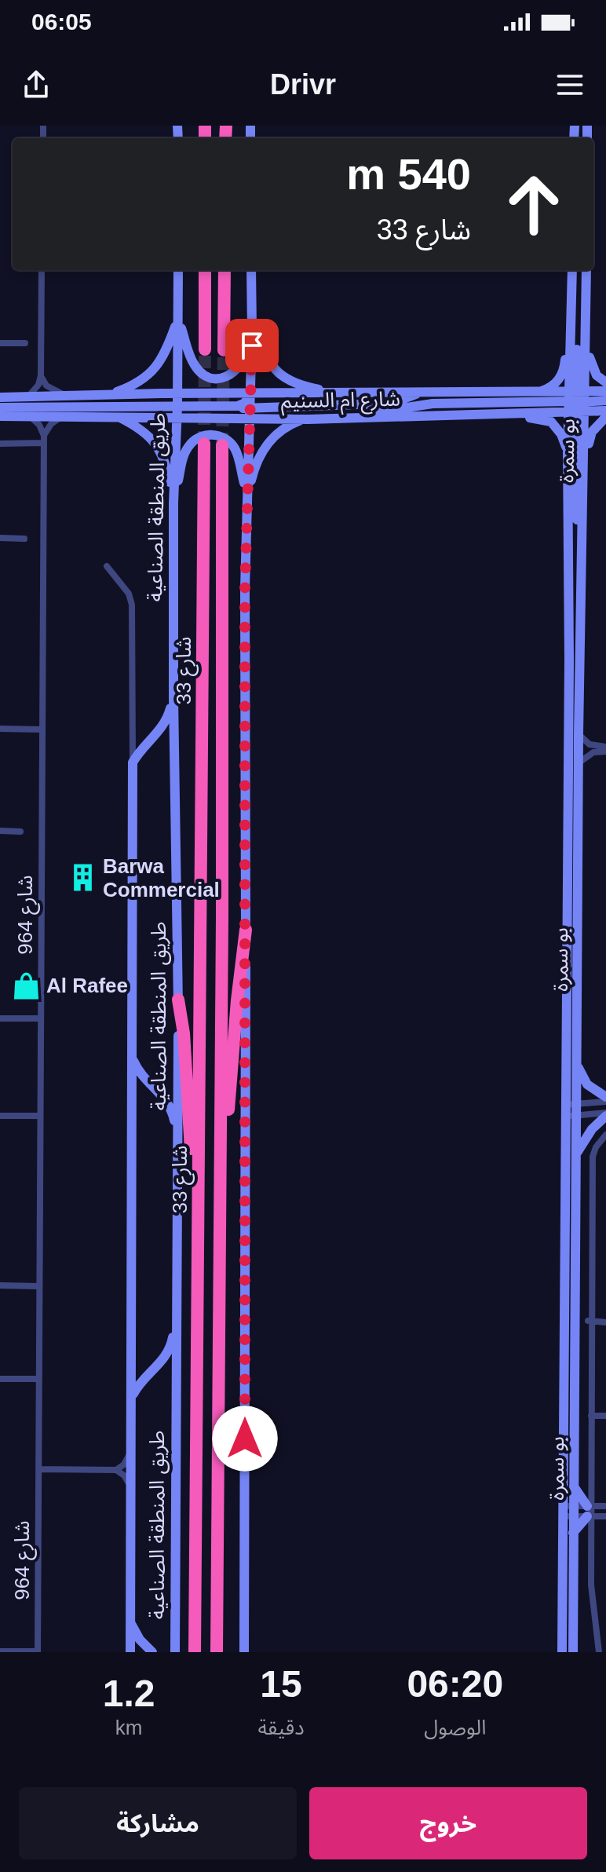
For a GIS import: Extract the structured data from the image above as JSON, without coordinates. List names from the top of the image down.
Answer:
{
  "streets": {
    "highway": ["شارع 33"],
    "street": [
      "شارع ام السنيم",
      "بو سمرة",
      "طريق المنطقة الصناعية",
      "شارع 964"
    ]
  },
  "crossings": [
    ["شارع ام السنيم", "بو سمرة"],
    ["شارع ام السنيم", "طريق المنطقة الصناعية"]
  ],
  "places": {
    "building": ["Barwa Commercial"],
    "shop": ["Al Rafee"]
  },
  "page": {
    "status": "06:05",
    "header": "Drivr",
    "turn": ["540 m", "شارع 33"],
    "eta": [
      "06:20",
      "الوصول",
      "15",
      "دقيقة",
      "1.2",
      "km"
    ],
    "buttons": ["خروج", "مشاركة"]
  }
}
